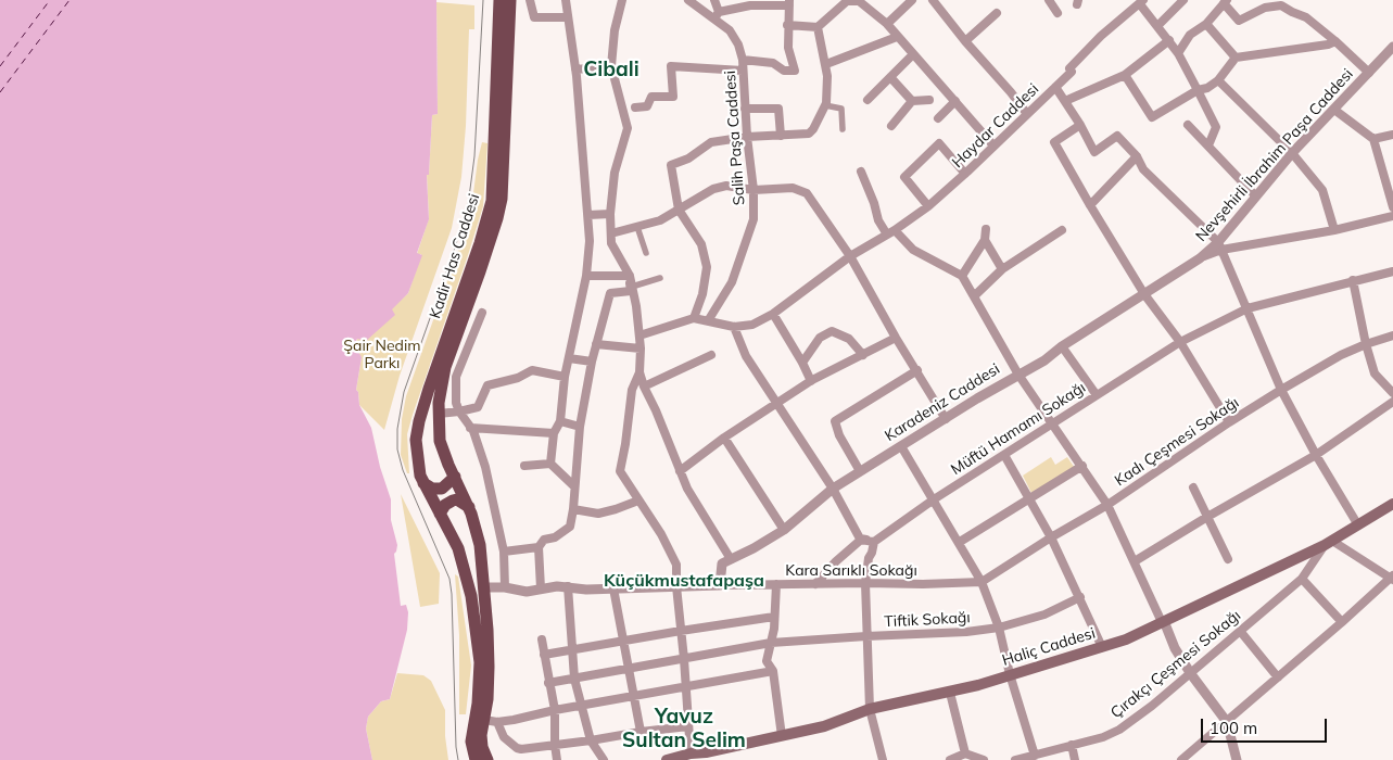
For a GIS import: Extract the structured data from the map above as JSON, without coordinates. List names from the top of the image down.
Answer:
{
  "streets": {
    "main road": ["Kadir Has Caddesi", "Haliç Caddesi"],
    "street": [
      "Haydar Caddesi",
      "Salih Paşa Caddesi",
      "Nevşehirli İbrahim Paşa Caddesi",
      "Karadeniz Caddesi",
      "Müftü Hamamı Sokağı",
      "Kadı Çeşmesi Sokağı",
      "Kara Sarıklı Sokağı",
      "Tiftik Sokağı",
      "Çırakçı Çeşmesi Sokağı"
    ]
  },
  "crossings": [
    ["Nevşehirli İbrahim Paşa Caddesi", "Karadeniz Caddesi"],
    ["Müftü Hamamı Sokağı", "Kara Sarıklı Sokağı"],
    ["Kadı Çeşmesi Sokağı", "Kara Sarıklı Sokağı"],
    ["Haliç Caddesi", "Çırakçı Çeşmesi Sokağı"]
  ],
  "districts": ["Cibali", "Küçükmustafapaşa", "Yavuz Sultan Selim"],
  "parks": ["Şair Nedim Parkı"],
  "scale_bar": "100 m"
}
